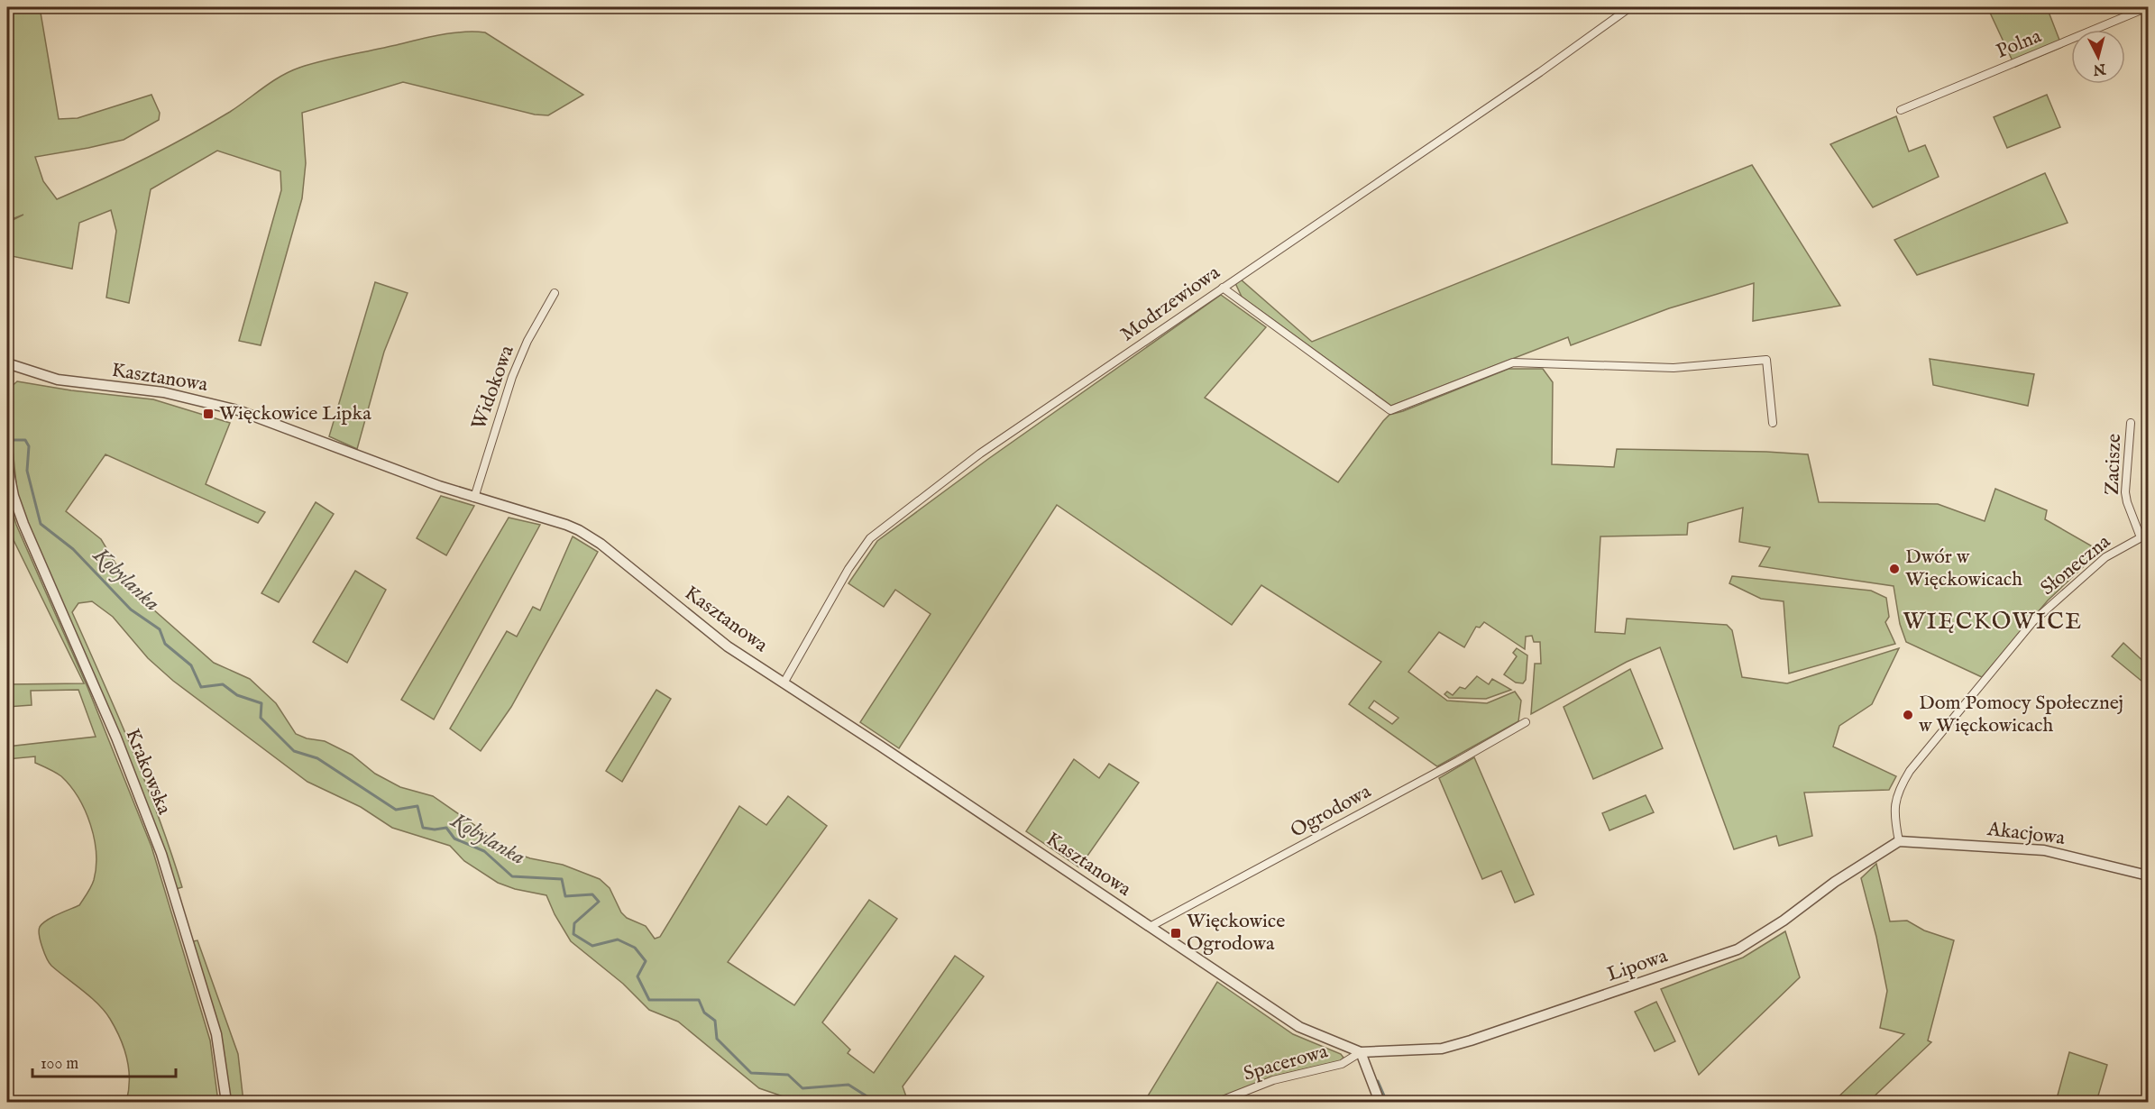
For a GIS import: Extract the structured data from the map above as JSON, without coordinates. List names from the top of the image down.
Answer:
{
  "streets": {
    "street": [
      "Polna",
      "Modrzewiowa",
      "Kasztanowa",
      "Widokowa",
      "Zacisze",
      "Słoneczna",
      "Krakowska",
      "Ogrodowa",
      "Akacjowa",
      "Lipowa",
      "Spacerowa"
    ]
  },
  "crossings": [
    ["Modrzewiowa", "Kasztanowa"],
    ["Kasztanowa", "Widokowa"],
    ["Kasztanowa", "Ogrodowa"],
    ["Kasztanowa", "Lipowa"],
    ["Kasztanowa", "Spacerowa"],
    ["Zacisze", "Słoneczna"],
    ["Słoneczna", "Akacjowa"],
    ["Słoneczna", "Lipowa"],
    ["Akacjowa", "Lipowa"],
    ["Lipowa", "Spacerowa"]
  ],
  "districts": ["WIĘCKOWICE"],
  "water": ["Kobylanka"],
  "places": {
    "transit": ["Więckowice Lipka", "Więckowice Ogrodowa"],
    "other": ["Dwór w Więckowicach", "Dom Pomocy Społecznej w Więckowicach"]
  },
  "scale_bar": "100 m",
  "north": "bottom"
}
